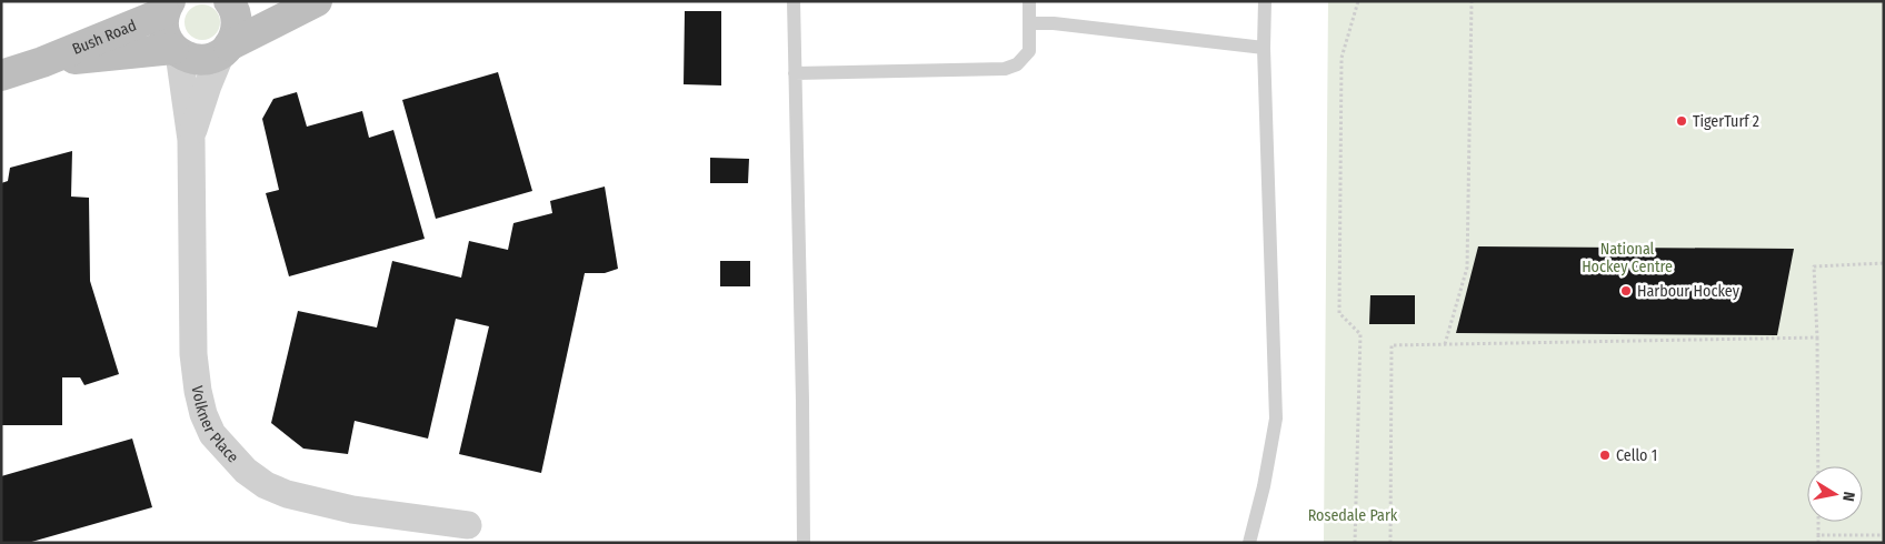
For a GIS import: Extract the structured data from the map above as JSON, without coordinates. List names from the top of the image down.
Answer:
{
  "streets": {
    "main road": ["Bush Road"],
    "street": ["Volkner Place"]
  },
  "crossings": [
    ["Bush Road", "Volkner Place"]
  ],
  "parks": ["National Hockey Centre", "Rosedale Park"],
  "places": ["TigerTurf 2", "Harbour Hockey", "Cello 1"],
  "north": "right"
}
